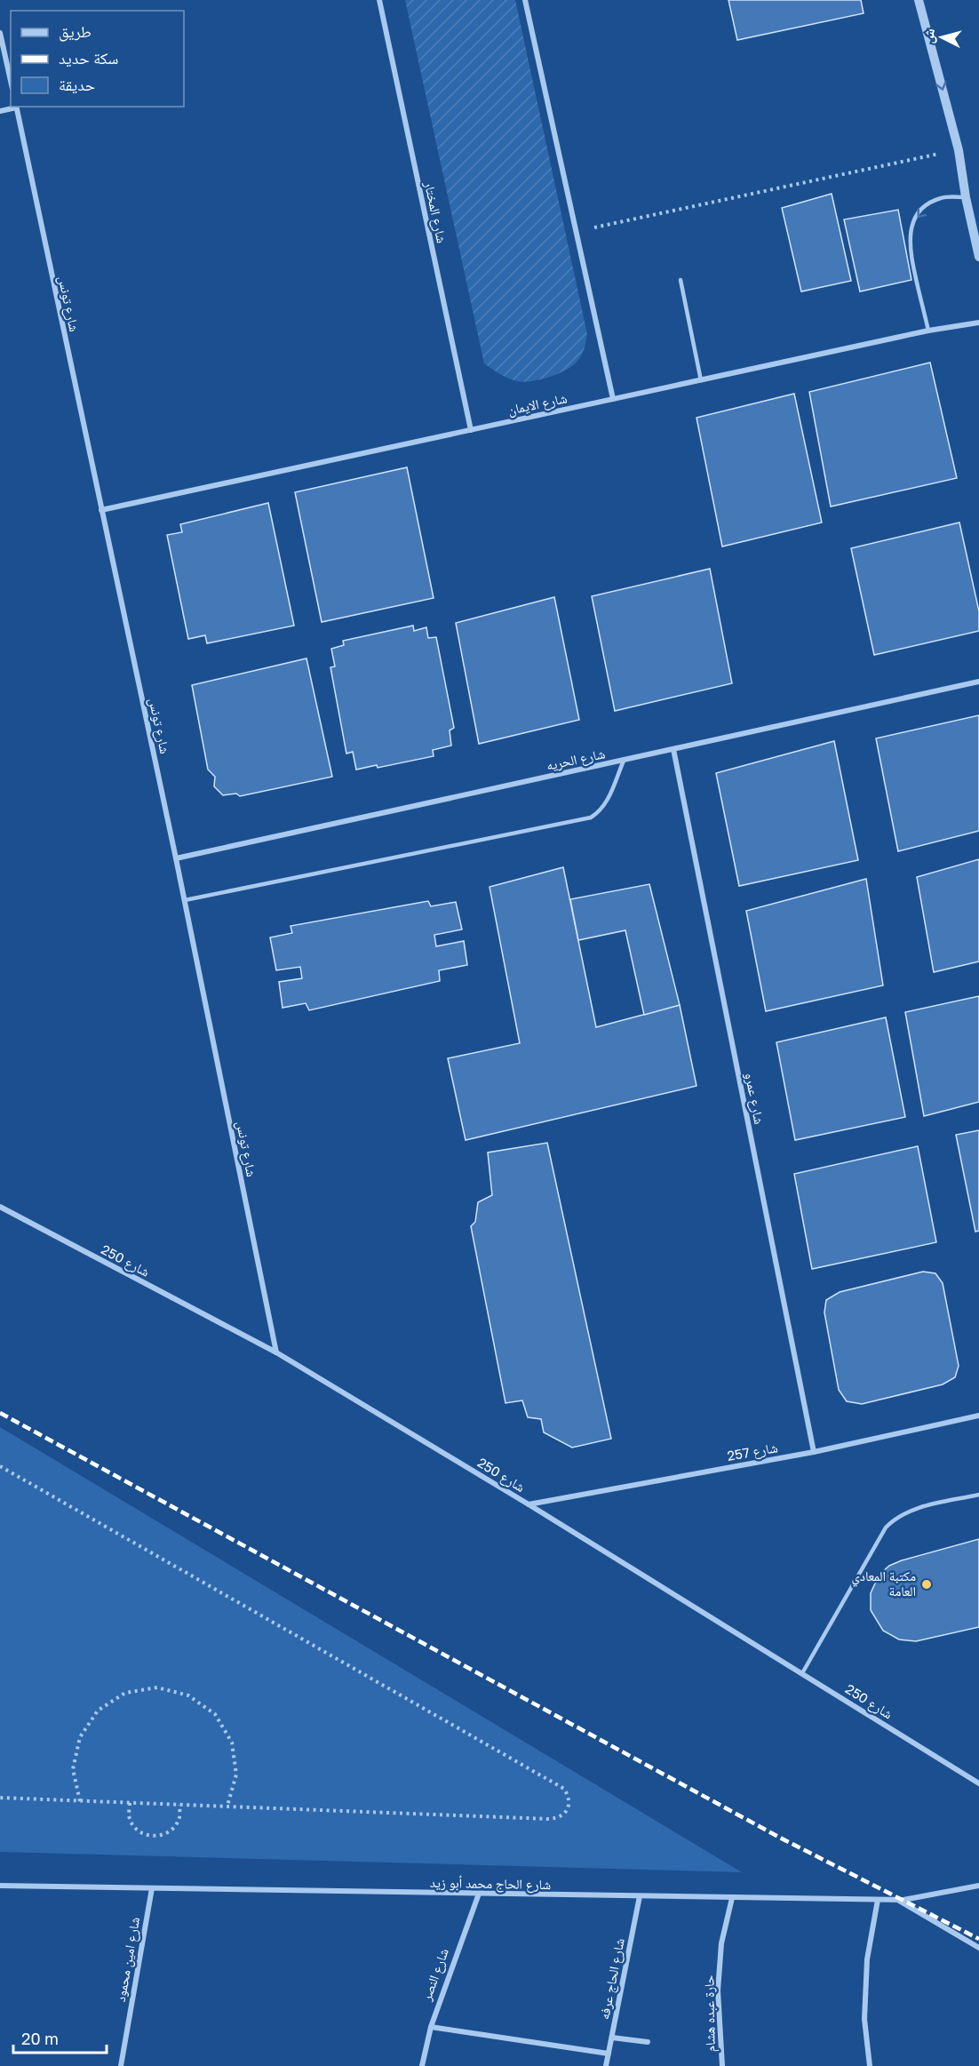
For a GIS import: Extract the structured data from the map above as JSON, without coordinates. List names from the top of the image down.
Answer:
{
  "streets": {
    "street": [
      "شارع المختار",
      "شارع تونس",
      "شارع الايمان",
      "شارع الحريه",
      "شارع عمرو",
      "شارع 250",
      "شارع 257",
      "شارع الحاج محمد أبو زيد",
      "شارع امين محمود",
      "شارع النصر",
      "شارع الحاج عرفه",
      "حارة عبده هشام"
    ]
  },
  "crossings": [
    ["شارع المختار", "شارع الايمان"],
    ["شارع تونس", "شارع الايمان"],
    ["شارع تونس", "شارع الحريه"],
    ["شارع تونس", "شارع 250"],
    ["شارع الحريه", "شارع عمرو"],
    ["شارع عمرو", "شارع 257"],
    ["شارع 250", "شارع 257"],
    ["شارع الحاج محمد أبو زيد", "شارع امين محمود"],
    ["شارع الحاج محمد أبو زيد", "شارع النصر"],
    ["شارع الحاج محمد أبو زيد", "شارع الحاج عرفه"],
    ["شارع الحاج محمد أبو زيد", "حارة عبده هشام"]
  ],
  "places": ["مكتبة المعادي العامة"],
  "legend": ["طريق", "سكة حديد", "حديقة"],
  "scale_bar": "20 m",
  "north": "left"
}
